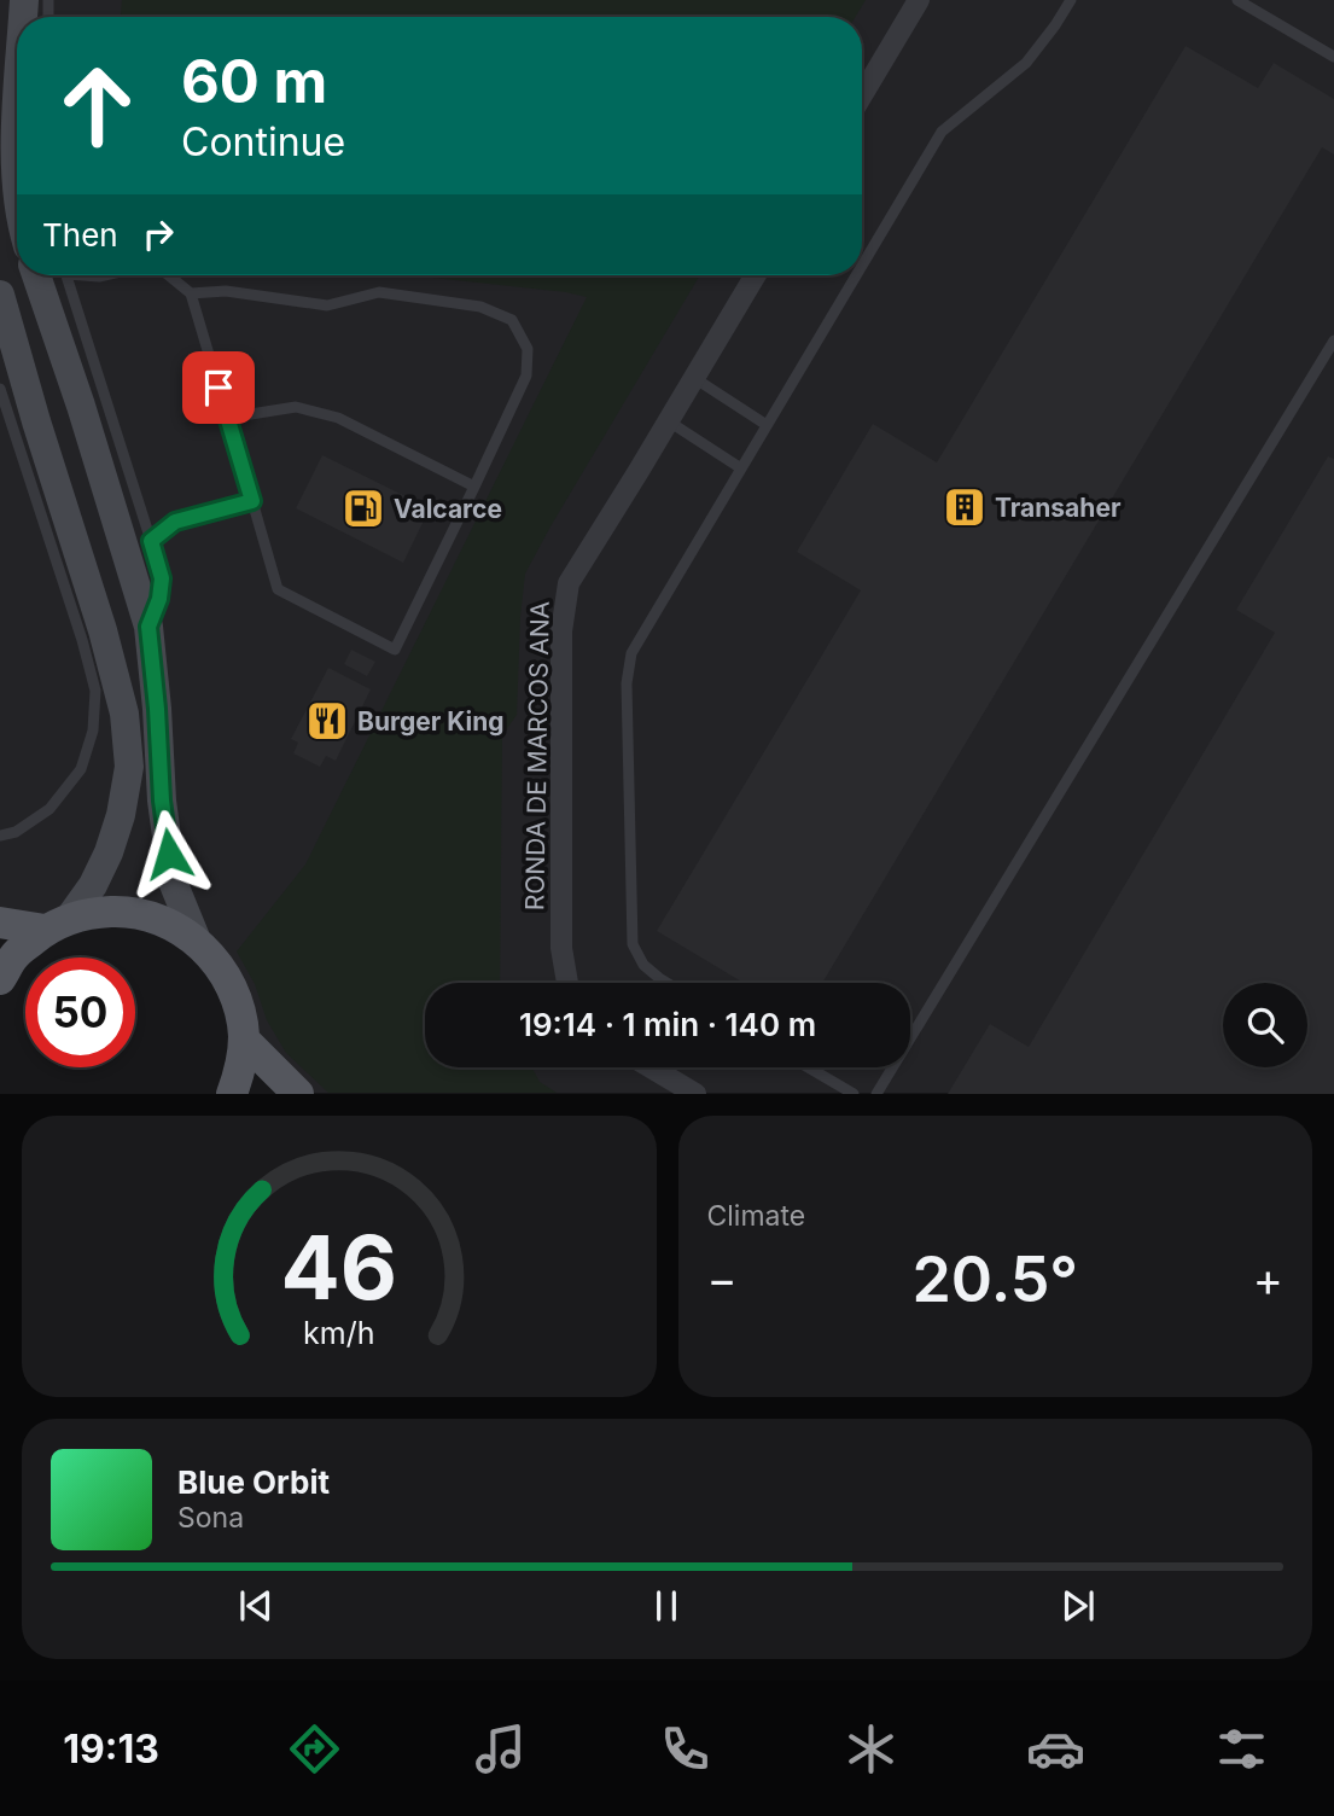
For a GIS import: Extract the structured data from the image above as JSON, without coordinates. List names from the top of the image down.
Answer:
{
  "streets": {
    "street": ["RONDA DE MARCOS ANA"]
  },
  "places": {
    "building": ["Transaher"],
    "fuel station": ["Valcarce"],
    "restaurant": ["Burger King"]
  },
  "page": {
    "turn": ["60 m", "Continue"],
    "then": "Then",
    "limit": "50",
    "trip": "19:14 · 1 min · 140 m",
    "tile": "Climate",
    "heat": ["−", "20.5°", "+"],
    "song": ["Blue Orbit", "Sona"],
    "tabs": "19:13",
    "gauge": ["46", "km/h"]
  }
}
